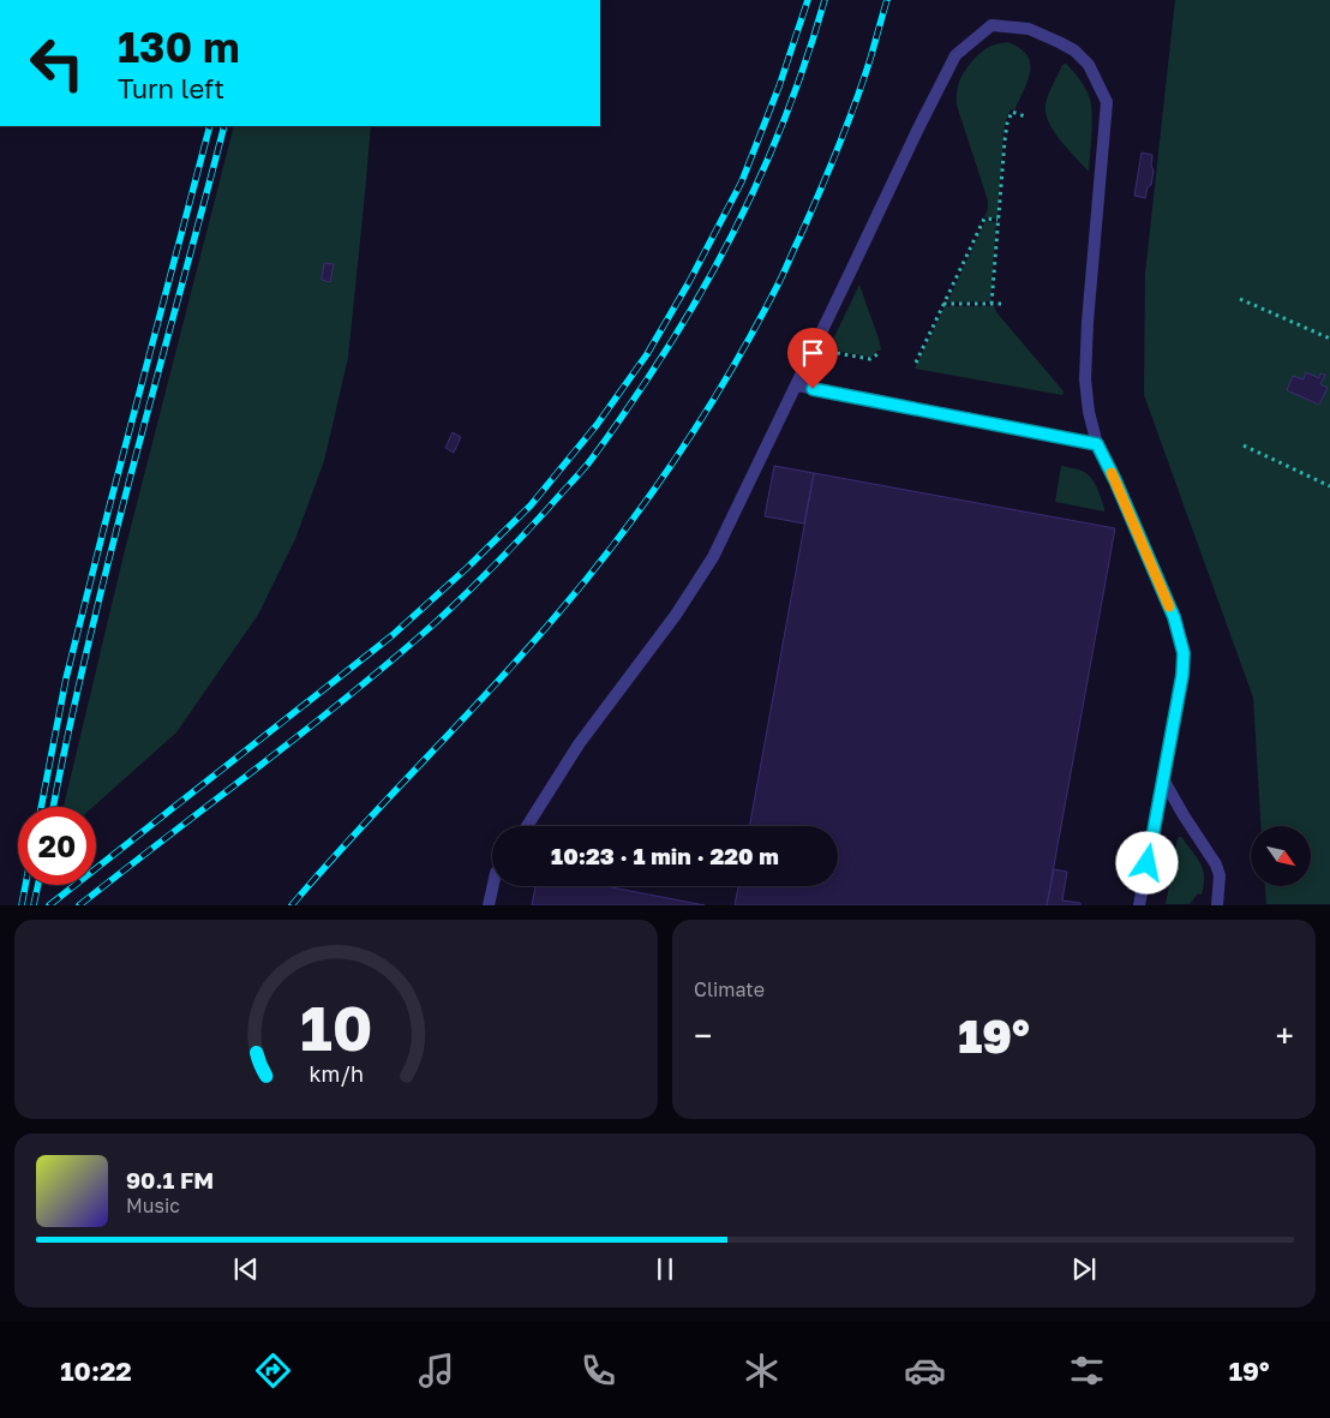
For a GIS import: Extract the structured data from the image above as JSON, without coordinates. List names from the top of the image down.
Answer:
{
  "north": "bottom right",
  "page": {
    "turn": ["130 m", "Turn left"],
    "limit": "20",
    "trip": "10:23 · 1 min · 220 m",
    "tile": "Climate",
    "heat": ["−", "19°", "+"],
    "song": ["90.1 FM", "Music"],
    "tabs": ["10:22", "19°"],
    "gauge": ["10", "km/h"]
  }
}
